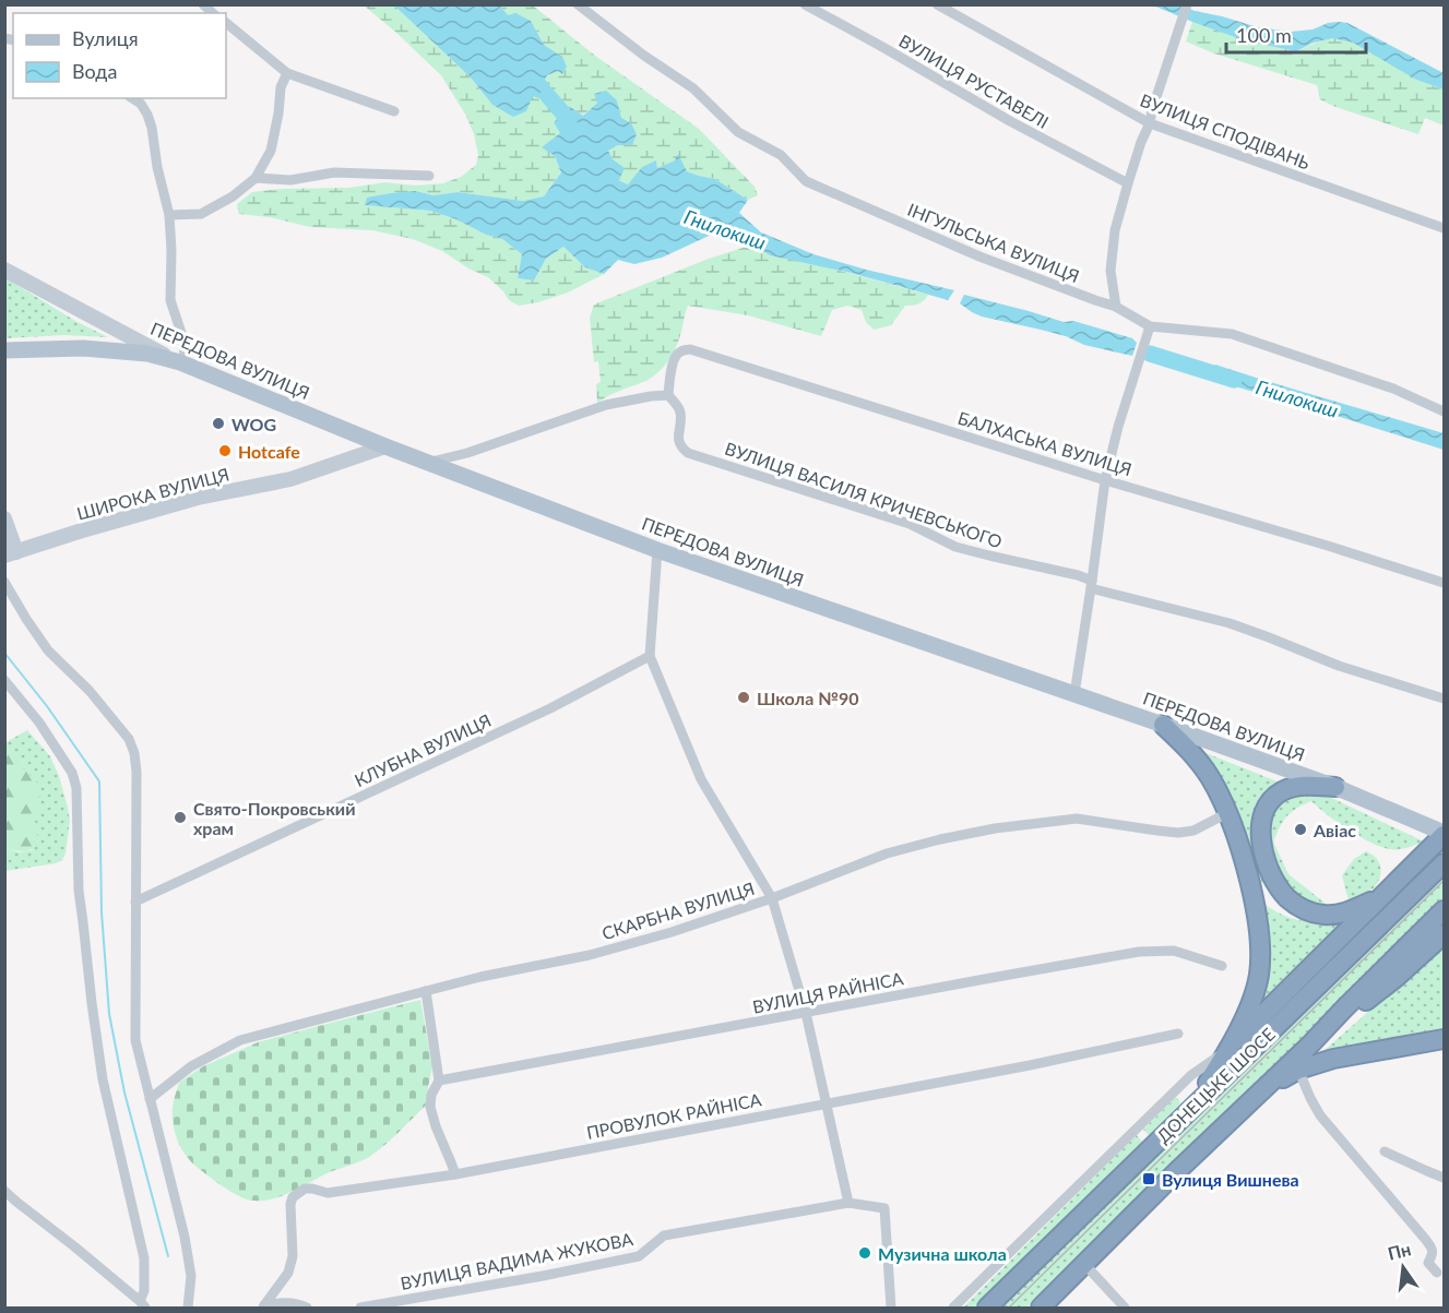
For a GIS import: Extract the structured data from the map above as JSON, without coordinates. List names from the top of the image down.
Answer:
{
  "streets": {
    "highway": ["ДОНЕЦЬКЕ ШОСЕ"],
    "main road": ["ПЕРЕДОВА ВУЛИЦЯ", "ШИРОКА ВУЛИЦЯ"],
    "street": [
      "ВУЛИЦЯ РУСТАВЕЛІ",
      "ВУЛИЦЯ СПОДІВАНЬ",
      "ІНГУЛЬСЬКА ВУЛИЦЯ",
      "БАЛХАСЬКА ВУЛИЦЯ",
      "ВУЛИЦЯ ВАСИЛЯ КРИЧЕВСЬКОГО",
      "КЛУБНА ВУЛИЦЯ",
      "СКАРБНА ВУЛИЦЯ",
      "ВУЛИЦЯ РАЙНІСА",
      "ПРОВУЛОК РАЙНІСА",
      "ВУЛИЦЯ ВАДИМА ЖУКОВА"
    ]
  },
  "crossings": [
    ["ПЕРЕДОВА ВУЛИЦЯ", "ШИРОКА ВУЛИЦЯ"],
    ["БАЛХАСЬКА ВУЛИЦЯ", "ВУЛИЦЯ ВАСИЛЯ КРИЧЕВСЬКОГО"]
  ],
  "water": ["Гнилокиш"],
  "places": {
    "other": [
      "WOG",
      "Hotcafe",
      "Школа №90",
      "Свято-Покровський храм",
      "Авіас",
      "Музична школа"
    ],
    "transit": ["Вулиця Вишнева"]
  },
  "legend": ["Вулиця", "Вода"],
  "scale_bar": "100 m",
  "north": "top"
}
